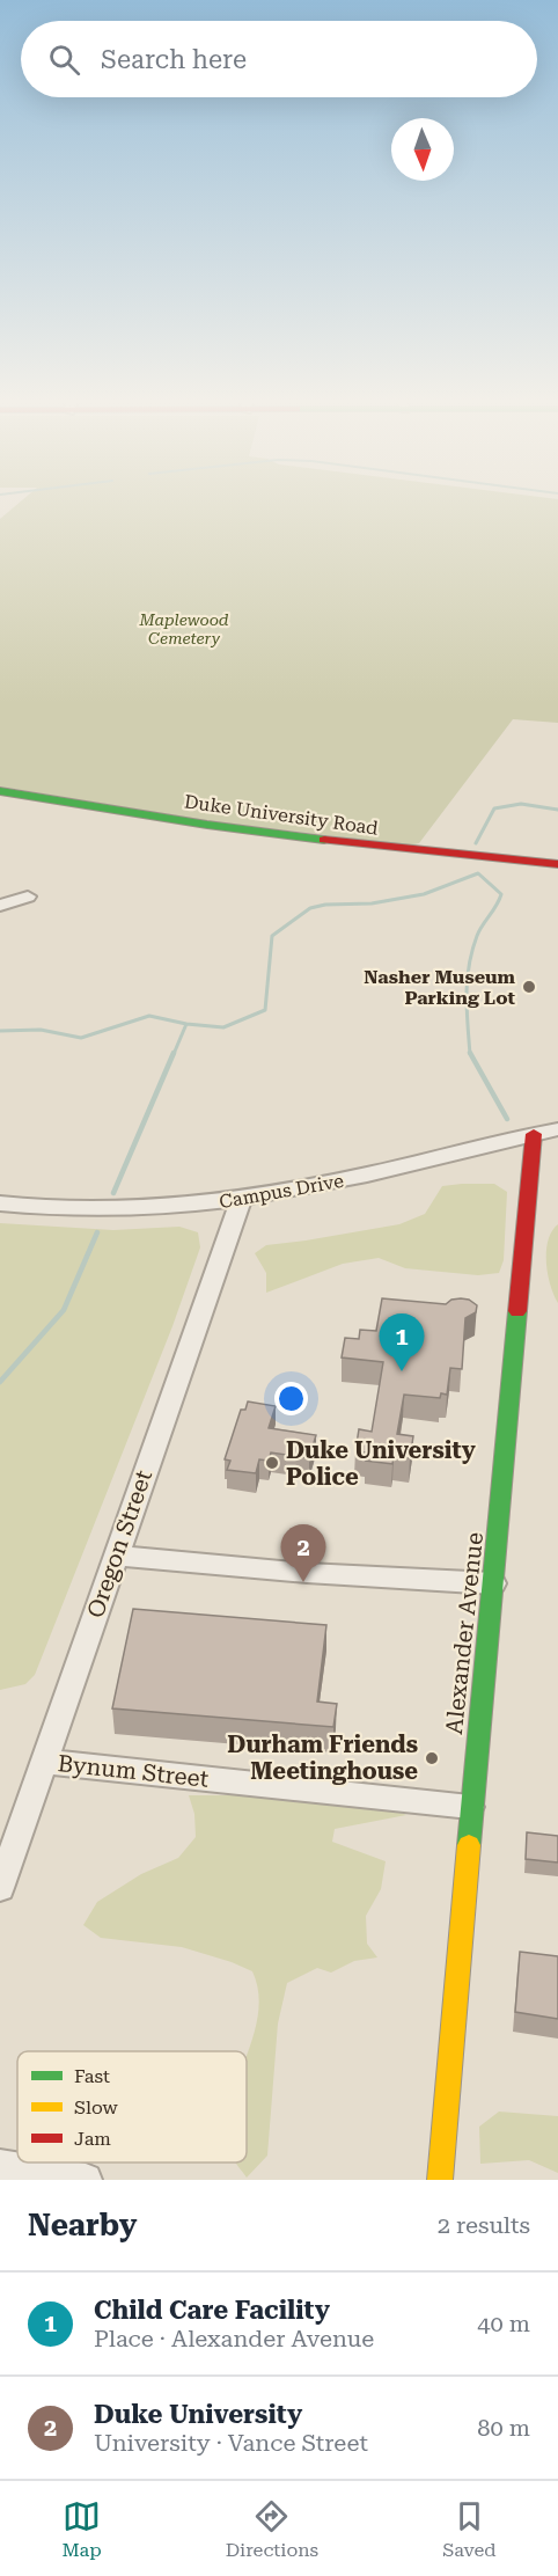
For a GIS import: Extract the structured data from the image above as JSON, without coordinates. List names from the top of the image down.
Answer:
{
  "streets": {
    "street": [
      "Duke University Road",
      "Campus Drive",
      "Oregon Street",
      "Alexander Avenue",
      "Bynum Street"
    ]
  },
  "crossings": [
    ["Campus Drive", "Oregon Street"],
    ["Campus Drive", "Alexander Avenue"],
    ["Oregon Street", "Bynum Street"],
    ["Alexander Avenue", "Bynum Street"]
  ],
  "parks": ["Maplewood Cemetery"],
  "places": ["Nasher Museum Parking Lot", "Duke University Police", "Durham Friends Meetinghouse"],
  "legend": ["Fast", "Slow", "Jam"],
  "north": "bottom",
  "page": {
    "search": "Search here",
    "pins": ["1", "2"],
    "heading": ["Nearby", "2 results"],
    "list": [
      {
        "mark": "1",
        "name": "Child Care Facility",
        "note": "Place · Alexander Avenue",
        "value": "40 m"
      },
      {
        "mark": "2",
        "name": "Duke University",
        "note": "University · Vance Street",
        "value": "80 m"
      }
    ],
    "nav": ["Map", "Directions", "Saved"]
  }
}
